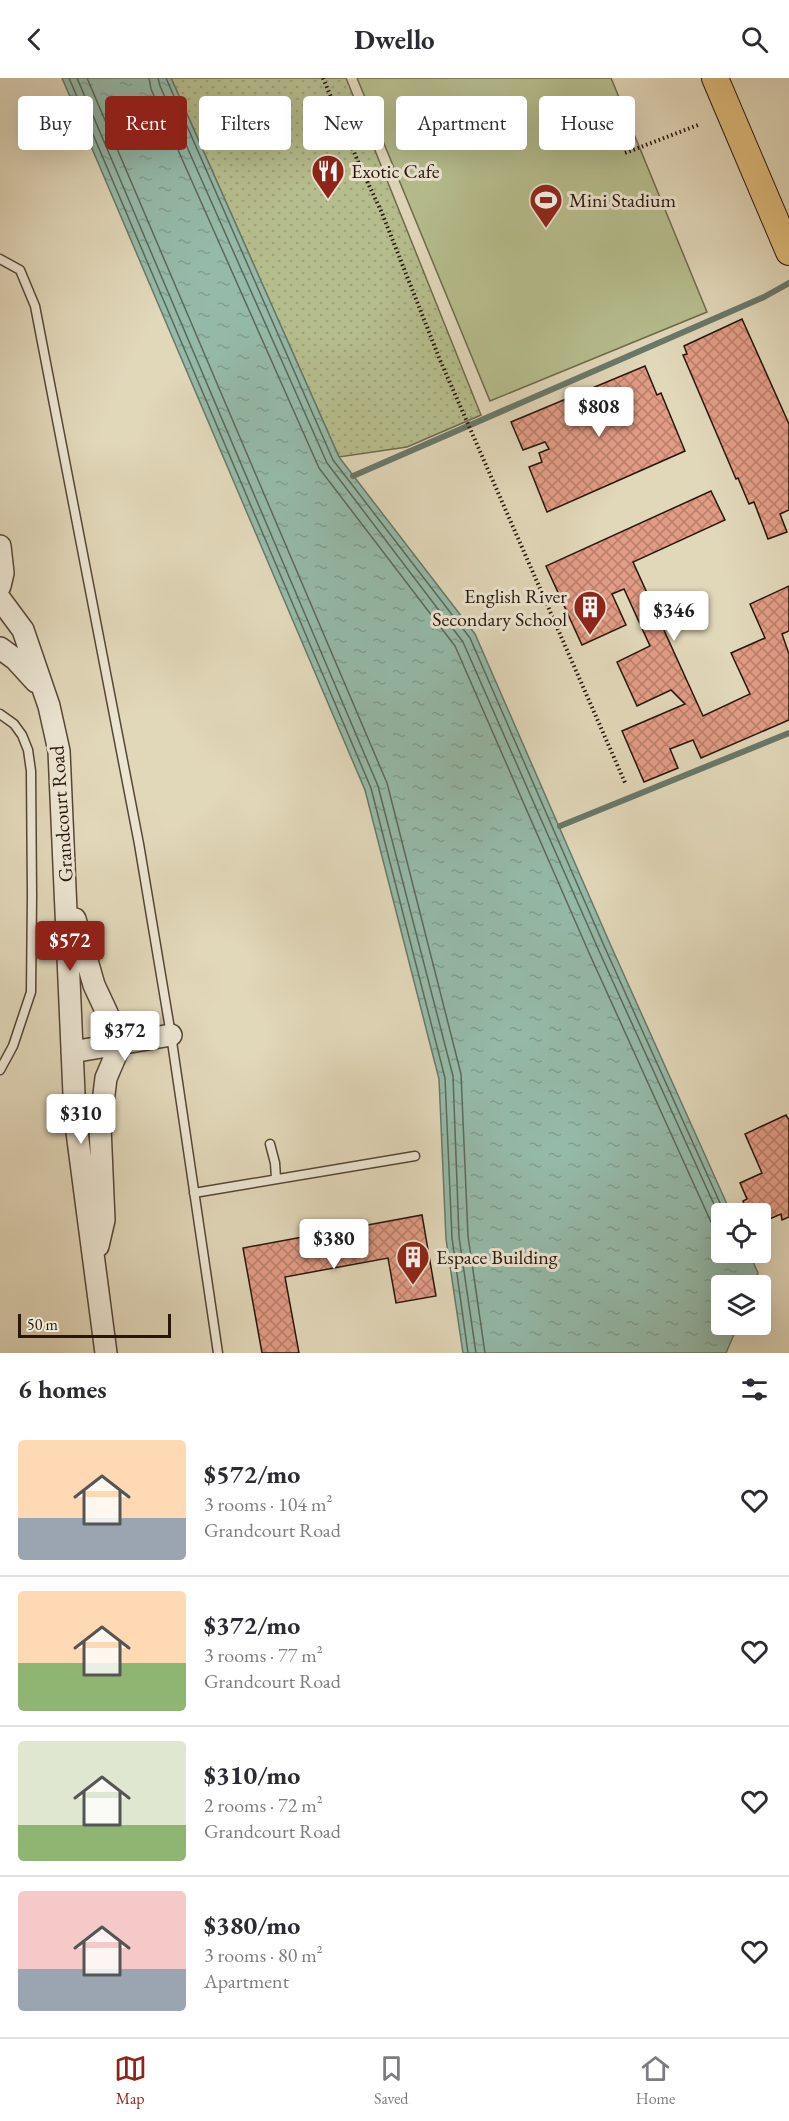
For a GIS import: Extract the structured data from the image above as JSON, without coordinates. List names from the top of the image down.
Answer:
{
  "streets": {
    "street": ["Grandcourt Road"]
  },
  "places": {
    "restaurant": ["Exotic Cafe"],
    "sports": ["Mini Stadium"],
    "building": ["English River Secondary School", "Espace Building"]
  },
  "scale_bar": "50 m",
  "page": {
    "header": "Dwello",
    "chip": [
      "Buy",
      "Rent",
      "Filters",
      "New",
      "Apartment",
      "House"
    ],
    "price": [
      "$808",
      "$346",
      "$572",
      "$372",
      "$310",
      "$380"
    ],
    "scale": "50 m",
    "heading": "6 homes",
    "list": [
      {
        "name": "$572/mo",
        "note": "3 rooms · 104 m² · Grandcourt Road"
      },
      {
        "name": "$372/mo",
        "note": "3 rooms · 77 m² · Grandcourt Road"
      },
      {
        "name": "$310/mo",
        "note": "2 rooms · 72 m² · Grandcourt Road"
      },
      {
        "name": "$380/mo",
        "note": "3 rooms · 80 m² · Apartment"
      }
    ],
    "tabs": ["Map", "Saved", "Home"]
  }
}
